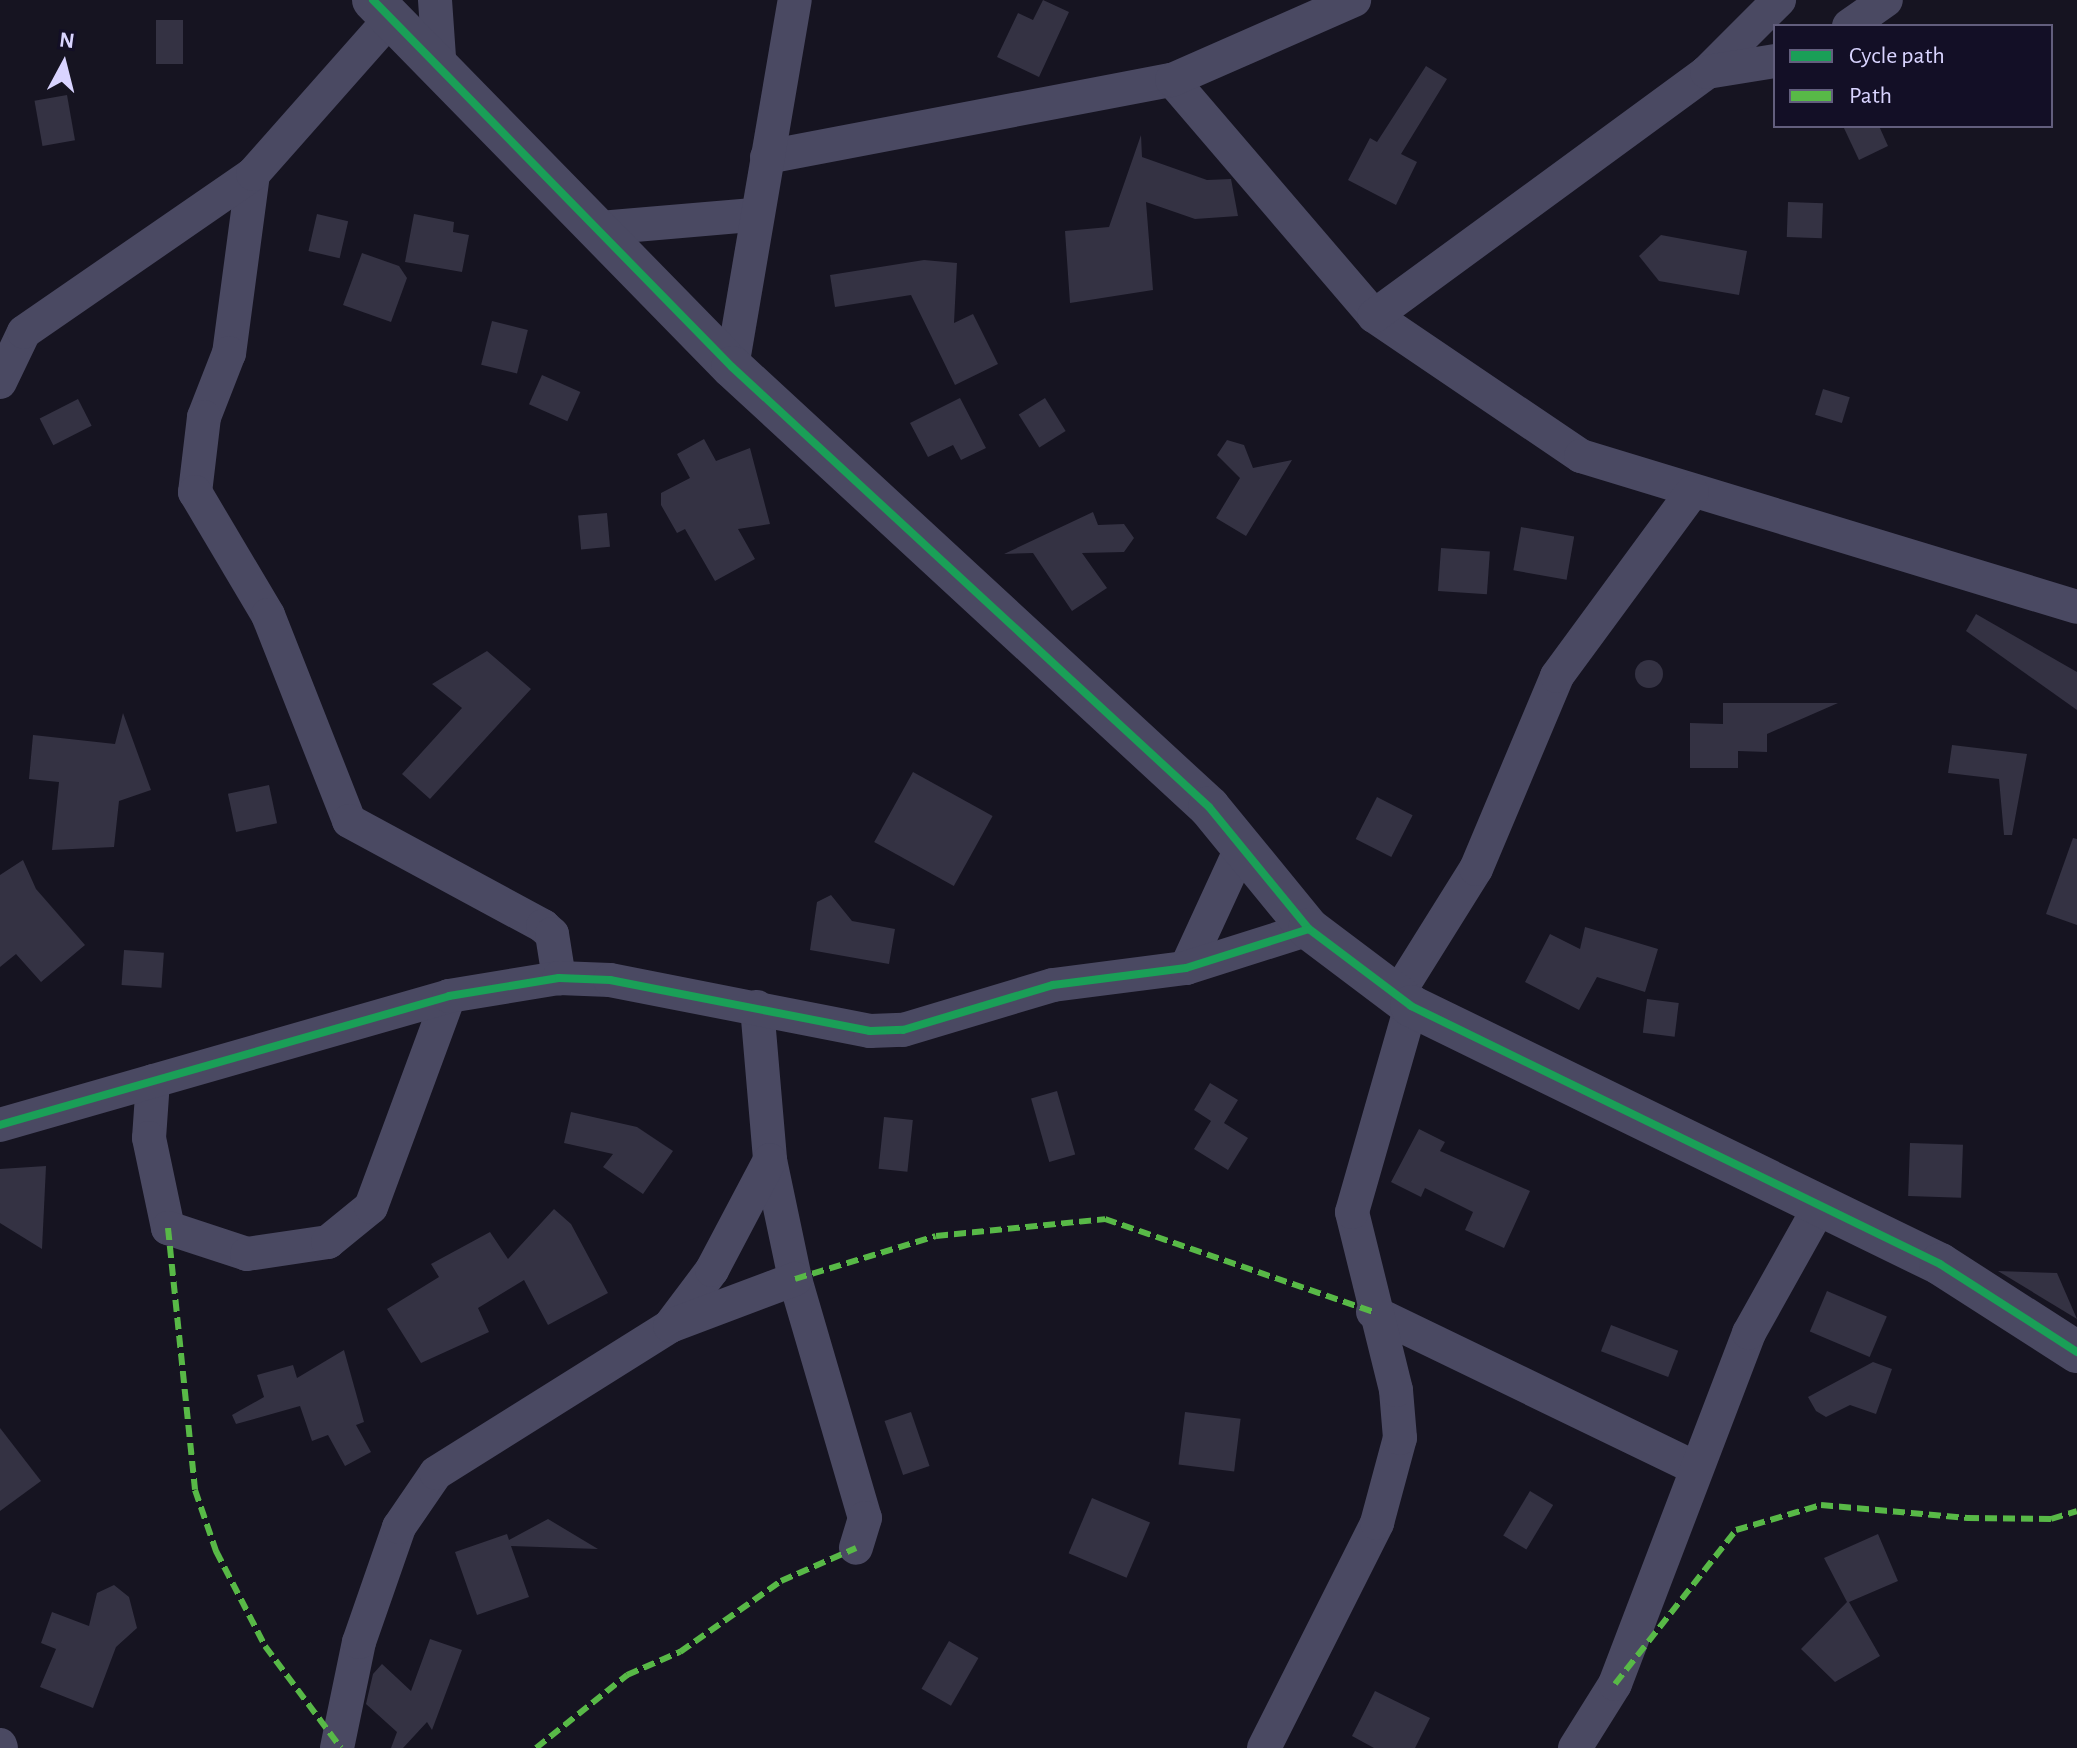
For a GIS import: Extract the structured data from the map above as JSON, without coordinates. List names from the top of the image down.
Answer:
{
  "legend": ["Cycle path", "Path"],
  "north": "top"
}
